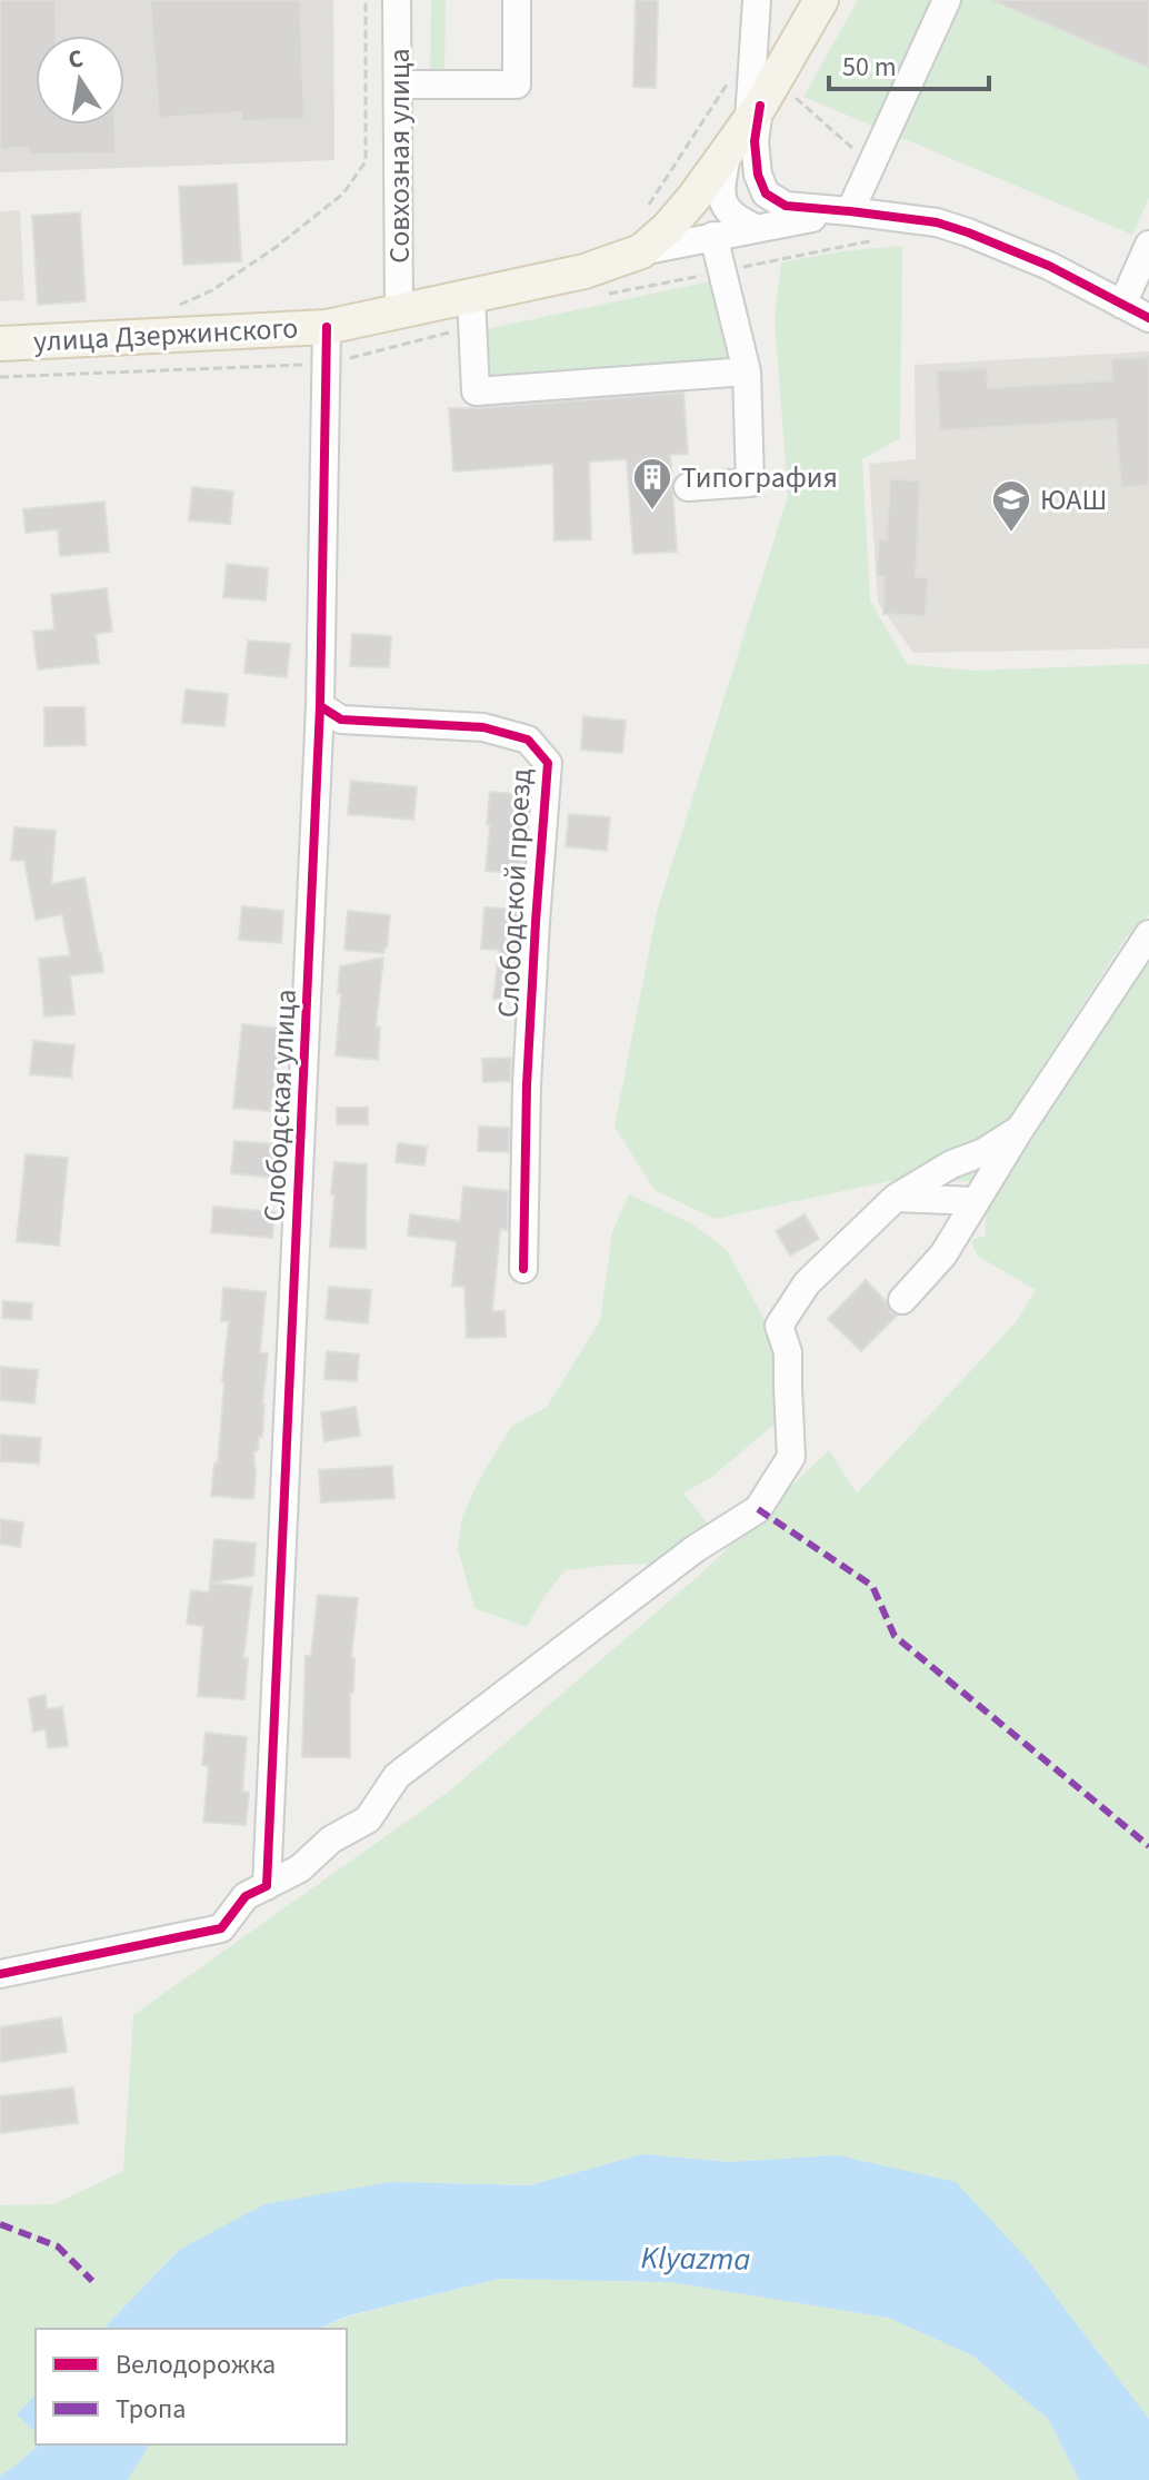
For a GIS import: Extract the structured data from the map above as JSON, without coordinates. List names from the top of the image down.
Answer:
{
  "streets": {
    "main road": ["улица Дзержинского"],
    "street": ["Совхозная улица", "Слободской проезд", "Слободская улица"]
  },
  "crossings": [
    ["Совхозная улица", "улица Дзержинского"],
    ["улица Дзержинского", "Слободская улица"],
    ["Слободской проезд", "Слободская улица"]
  ],
  "water": ["Klyazma"],
  "places": {
    "building": ["Типография"],
    "school or university": ["ЮАШ"]
  },
  "legend": ["Велодорожка", "Тропа"],
  "scale_bar": "50 m",
  "north": "top"
}
